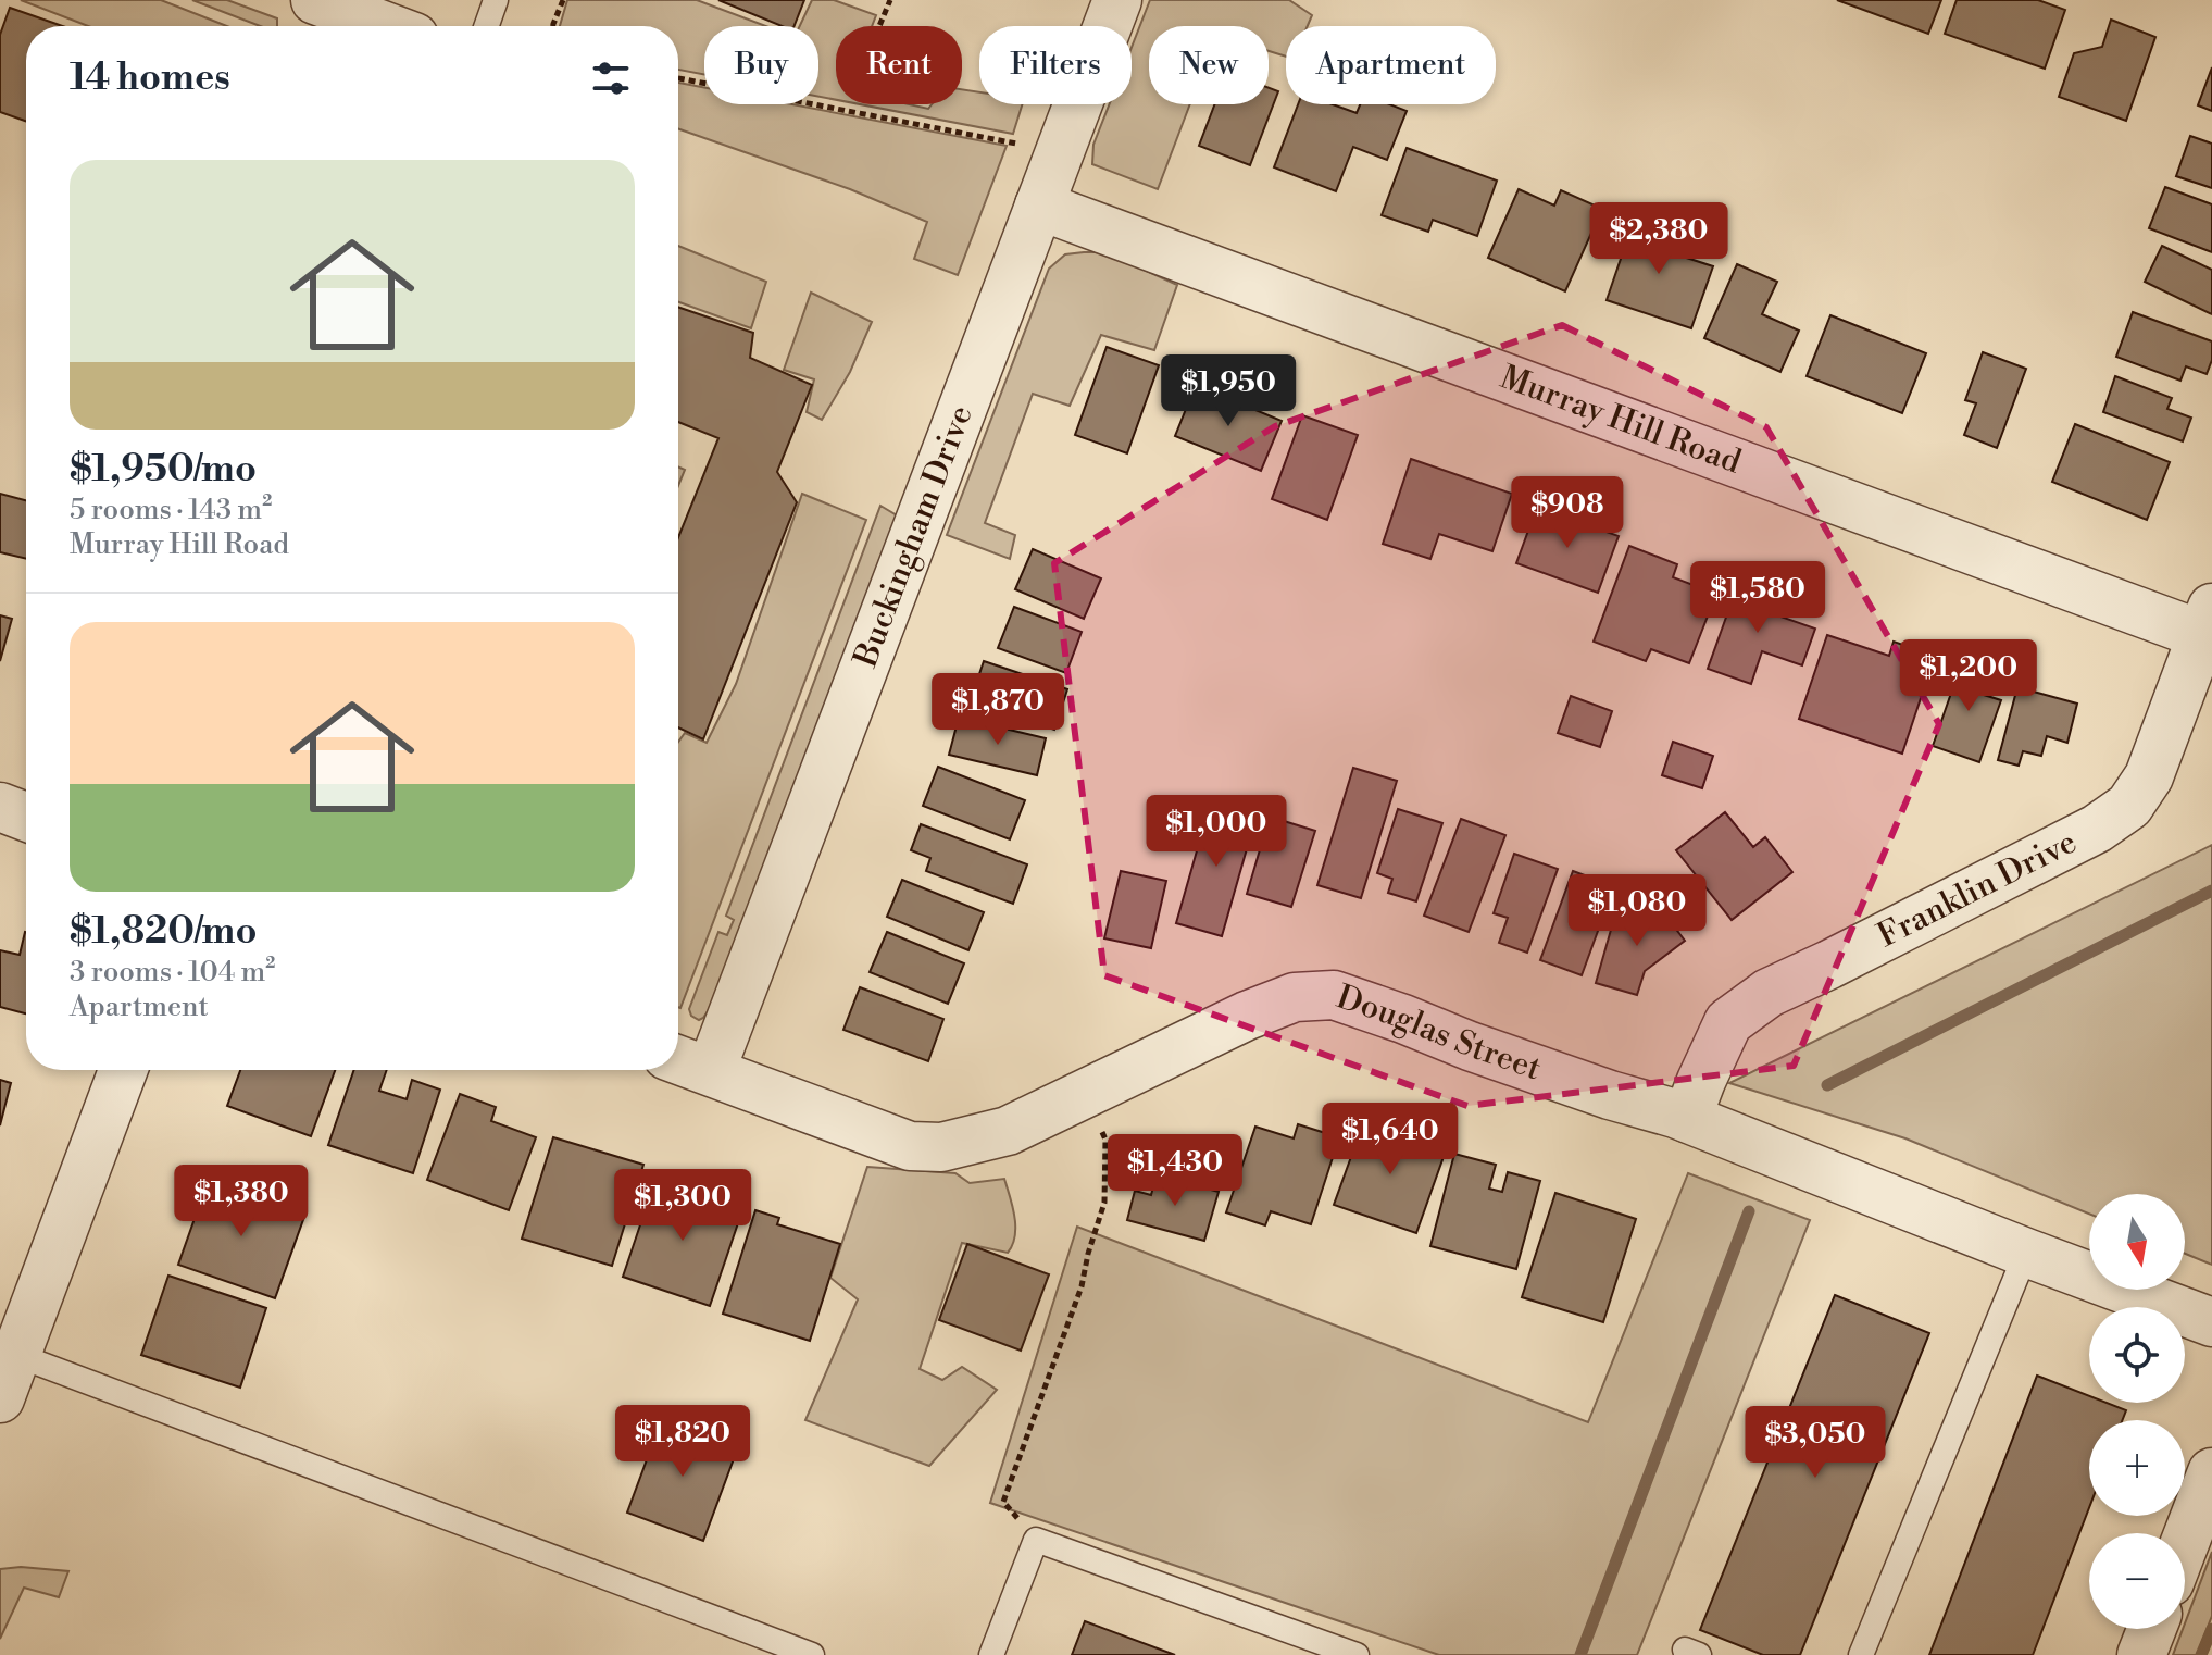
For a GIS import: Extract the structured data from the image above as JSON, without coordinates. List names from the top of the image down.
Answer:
{
  "streets": {
    "street": [
      "Murray Hill Road",
      "Buckingham Drive",
      "Franklin Drive",
      "Douglas Street"
    ]
  },
  "crossings": [
    ["Murray Hill Road", "Buckingham Drive"],
    ["Murray Hill Road", "Franklin Drive"],
    ["Buckingham Drive", "Douglas Street"],
    ["Franklin Drive", "Douglas Street"]
  ],
  "north": "bottom",
  "page": {
    "chip": [
      "Buy",
      "Rent",
      "Filters",
      "New",
      "Apartment"
    ],
    "heading": "14 homes",
    "list": [
      {
        "name": "$1,950/mo",
        "note": "5 rooms · 143 m² · Murray Hill Road"
      },
      {
        "name": "$1,820/mo",
        "note": "3 rooms · 104 m² · Apartment"
      }
    ],
    "price": [
      "$2,380",
      "$1,950",
      "$908",
      "$1,580",
      "$1,200",
      "$1,870",
      "$1,000",
      "$1,080",
      "$1,640",
      "$1,430",
      "$1,380",
      "$1,300",
      "$1,820",
      "$3,050"
    ],
    "map_buttons": ["+", "−"]
  }
}
